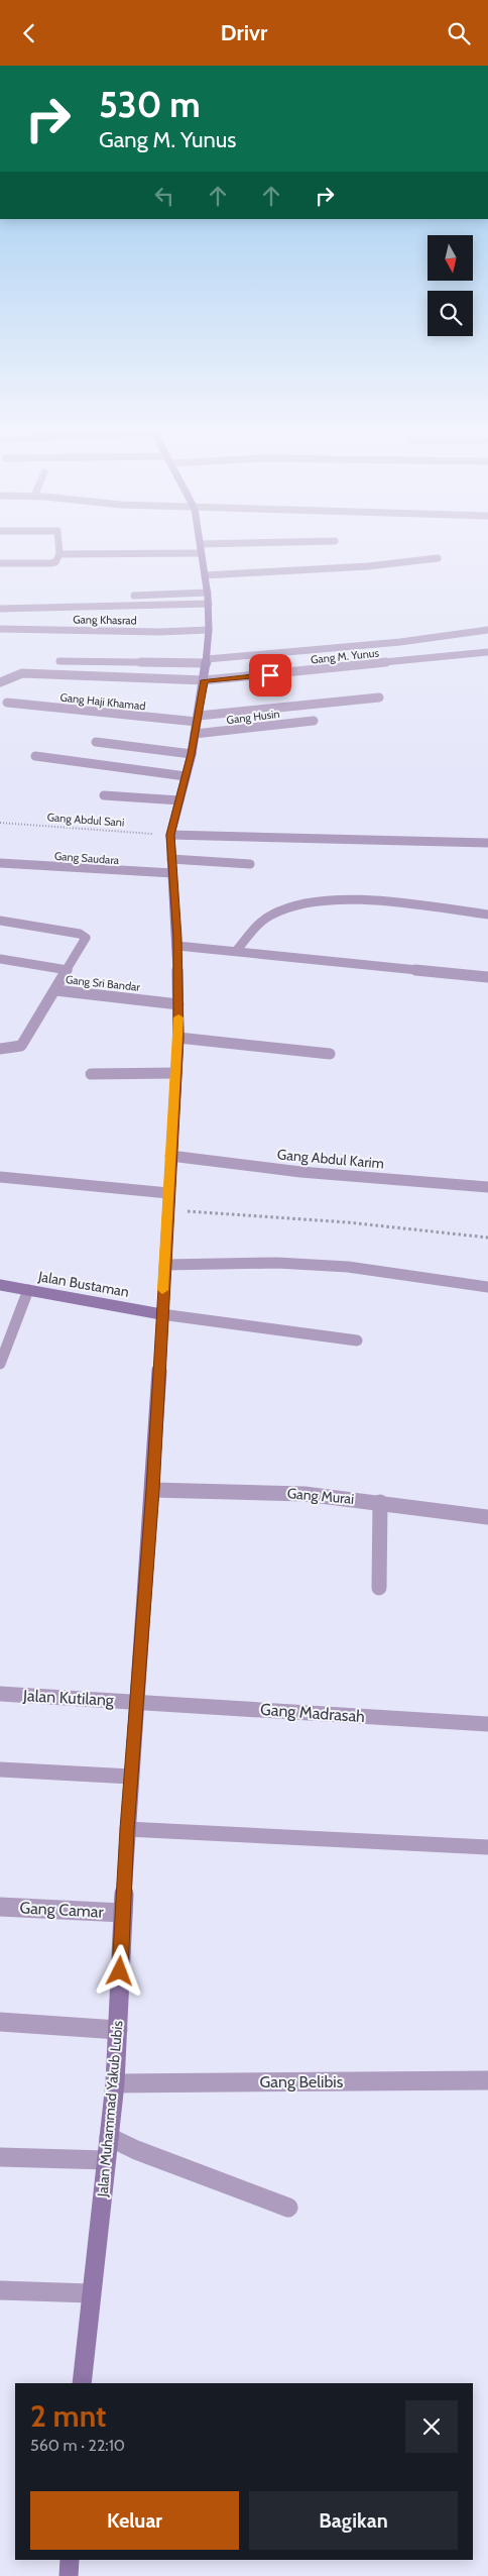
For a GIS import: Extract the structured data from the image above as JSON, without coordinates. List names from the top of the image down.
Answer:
{
  "streets": {
    "main road": ["Jalan Bustaman", "Jalan Muhammad Yakub Lubis"],
    "street": [
      "Gang Khasrad",
      "Gang M. Yunus",
      "Gang Haji Khamad",
      "Gang Husin",
      "Gang Saudara",
      "Gang Sri Bandar",
      "Gang Abdul Karim",
      "Gang Murai",
      "Jalan Kutilang",
      "Gang Madrasah",
      "Gang Camar",
      "Gang Belibis"
    ],
    "path": ["Gang Abdul Sani"]
  },
  "crossings": [
    ["Gang Khasrad", "Jalan Muhammad Yakub Lubis"],
    ["Gang M. Yunus", "Jalan Muhammad Yakub Lubis"],
    ["Gang Haji Khamad", "Gang Husin"],
    ["Gang Haji Khamad", "Jalan Muhammad Yakub Lubis"],
    ["Gang Husin", "Jalan Muhammad Yakub Lubis"],
    ["Gang Abdul Sani", "Jalan Muhammad Yakub Lubis"],
    ["Gang Saudara", "Jalan Muhammad Yakub Lubis"],
    ["Gang Sri Bandar", "Jalan Muhammad Yakub Lubis"],
    ["Gang Abdul Karim", "Jalan Muhammad Yakub Lubis"],
    ["Jalan Bustaman", "Jalan Muhammad Yakub Lubis"],
    ["Gang Murai", "Jalan Muhammad Yakub Lubis"],
    ["Jalan Kutilang", "Gang Madrasah"],
    ["Jalan Kutilang", "Jalan Muhammad Yakub Lubis"],
    ["Gang Madrasah", "Jalan Muhammad Yakub Lubis"],
    ["Gang Camar", "Jalan Muhammad Yakub Lubis"],
    ["Gang Belibis", "Jalan Muhammad Yakub Lubis"]
  ],
  "north": "bottom",
  "page": {
    "header": "Drivr",
    "turn": ["530 m", "Gang M. Yunus"],
    "heading": ["2 mnt", "560 m · 22:10"],
    "buttons": ["Keluar", "Bagikan"]
  }
}
